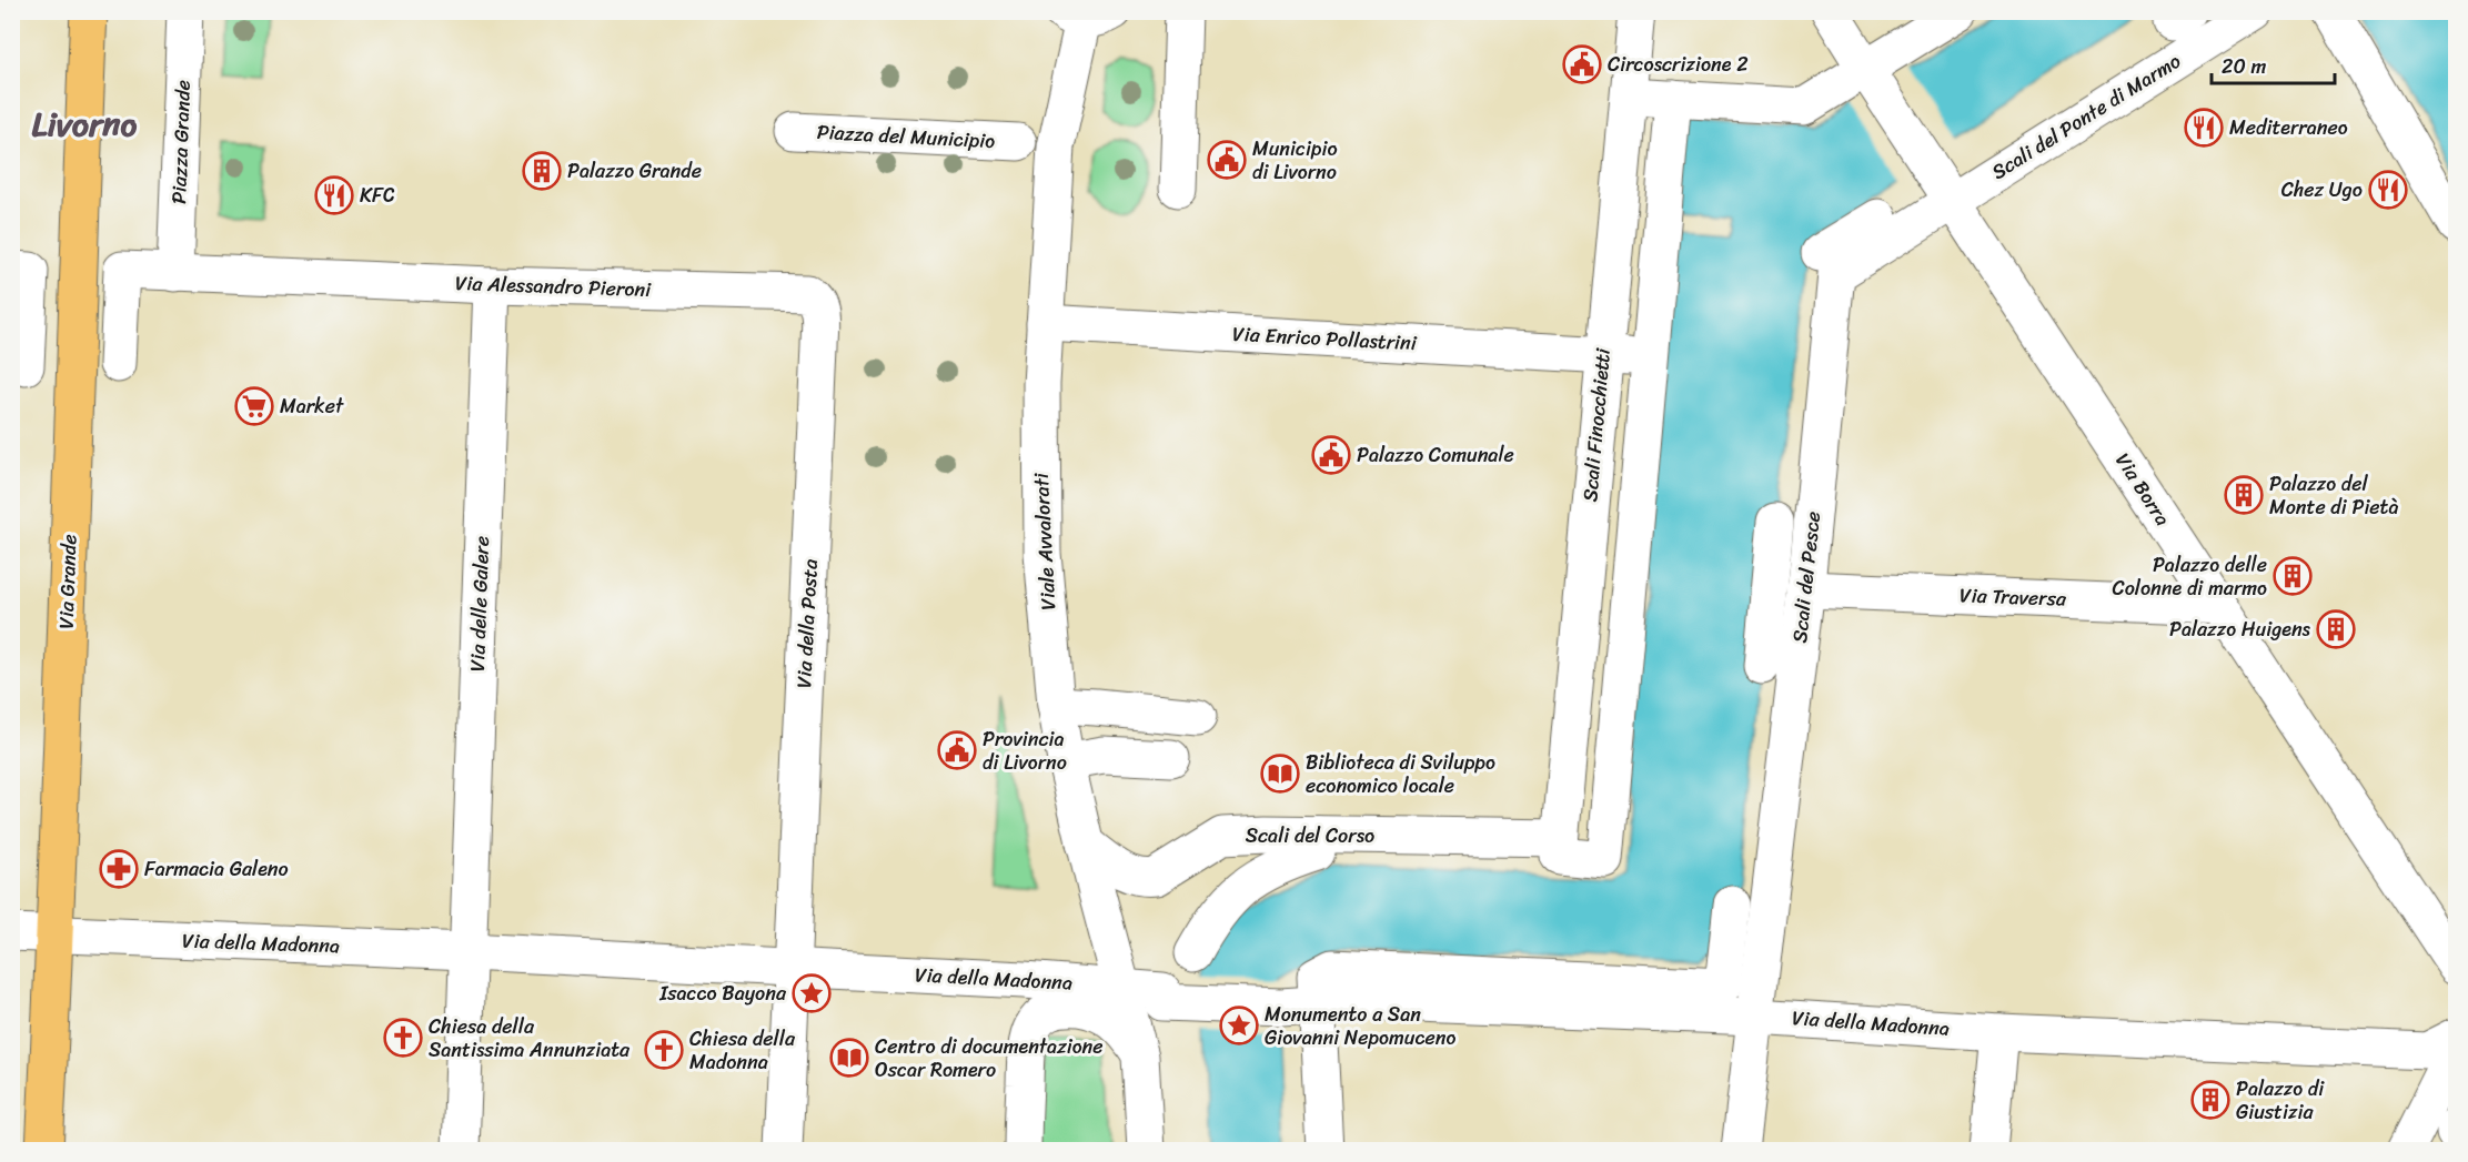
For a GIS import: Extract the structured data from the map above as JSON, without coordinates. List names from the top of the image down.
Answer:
{
  "streets": {
    "main road": ["Via Grande"],
    "street": [
      "Scali del Ponte di Marmo",
      "Piazza del Municipio",
      "Piazza Grande",
      "Via Alessandro Pieroni",
      "Via Enrico Pollastrini",
      "Scali Finocchietti",
      "Via Borra",
      "Viale Avvalorati",
      "Scali del Pesce",
      "Via Traversa",
      "Via delle Galere",
      "Via della Posta",
      "Scali del Corso",
      "Via della Madonna"
    ]
  },
  "crossings": [
    ["Scali del Ponte di Marmo", "Via Borra"],
    ["Scali del Ponte di Marmo", "Scali del Pesce"],
    ["Piazza Grande", "Via Alessandro Pieroni"],
    ["Via Alessandro Pieroni", "Via delle Galere"],
    ["Via Alessandro Pieroni", "Via della Posta"],
    ["Via Enrico Pollastrini", "Scali Finocchietti"],
    ["Via Enrico Pollastrini", "Viale Avvalorati"],
    ["Scali Finocchietti", "Scali del Corso"],
    ["Via Borra", "Scali del Pesce"],
    ["Via Borra", "Via Traversa"],
    ["Viale Avvalorati", "Scali del Corso"],
    ["Viale Avvalorati", "Via della Madonna"],
    ["Scali del Pesce", "Via Traversa"],
    ["Scali del Pesce", "Via della Madonna"],
    ["Via Grande", "Via della Madonna"],
    ["Via delle Galere", "Via della Madonna"],
    ["Via della Posta", "Via della Madonna"]
  ],
  "districts": ["Livorno"],
  "places": {
    "public building": [
      "Circoscrizione 2",
      "Municipio di Livorno",
      "Palazzo Comunale",
      "Provincia di Livorno"
    ],
    "restaurant": ["Mediterraneo", "Chez Ugo", "KFC"],
    "building": [
      "Palazzo Grande",
      "Palazzo del Monte di Pietà",
      "Palazzo delle Colonne di marmo",
      "Palazzo Huigens",
      "Palazzo di Giustizia"
    ],
    "supermarket": ["Market"],
    "library": ["Biblioteca di Sviluppo economico locale", "Centro di documentazione Oscar Romero"],
    "pharmacy": ["Farmacia Galeno"],
    "place": ["Isacco Bayona", "Monumento a San Giovanni Nepomuceno"],
    "church": ["Chiesa della Santissima Annunziata", "Chiesa della Madonna"]
  },
  "scale_bar": "20 m"
}
